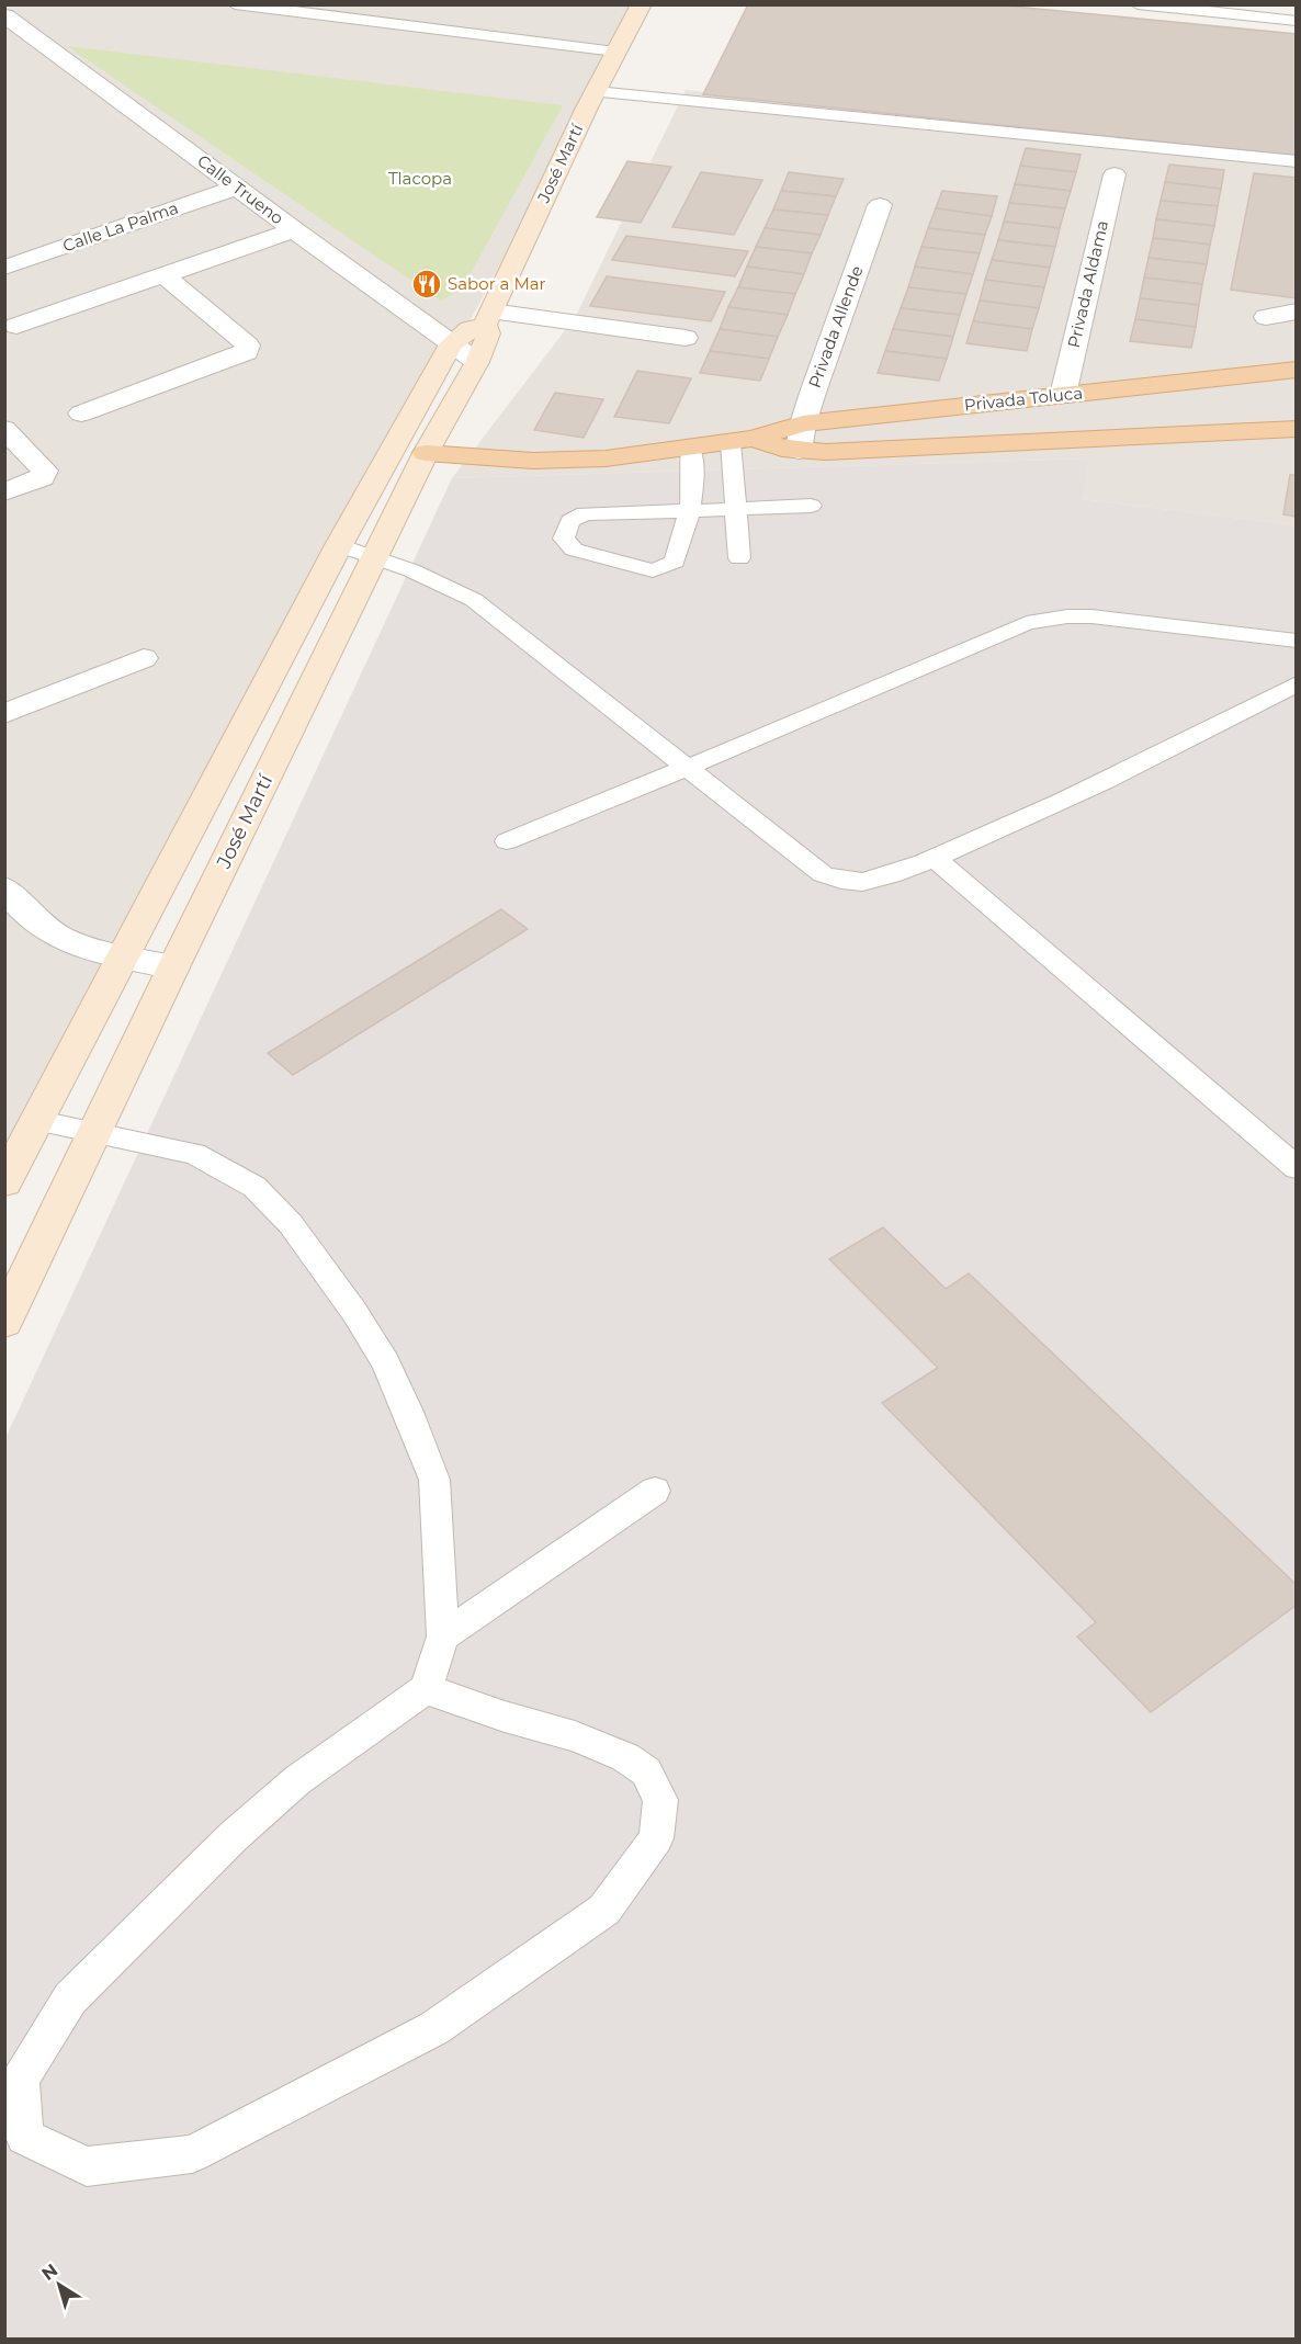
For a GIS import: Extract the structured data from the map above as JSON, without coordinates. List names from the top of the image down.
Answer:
{
  "streets": {
    "main road": ["José Martí", "Privada Toluca"],
    "street": [
      "Calle Trueno",
      "Calle La Palma",
      "Privada Aldama",
      "Privada Allende"
    ]
  },
  "crossings": [
    ["José Martí", "Calle Trueno"],
    ["José Martí", "Privada Toluca"],
    ["Calle Trueno", "Calle La Palma"],
    ["Privada Aldama", "Privada Toluca"],
    ["Privada Allende", "Privada Toluca"]
  ],
  "parks": ["Tlacopa"],
  "places": {
    "restaurant": ["Sabor a Mar"]
  },
  "north": "top left"
}
